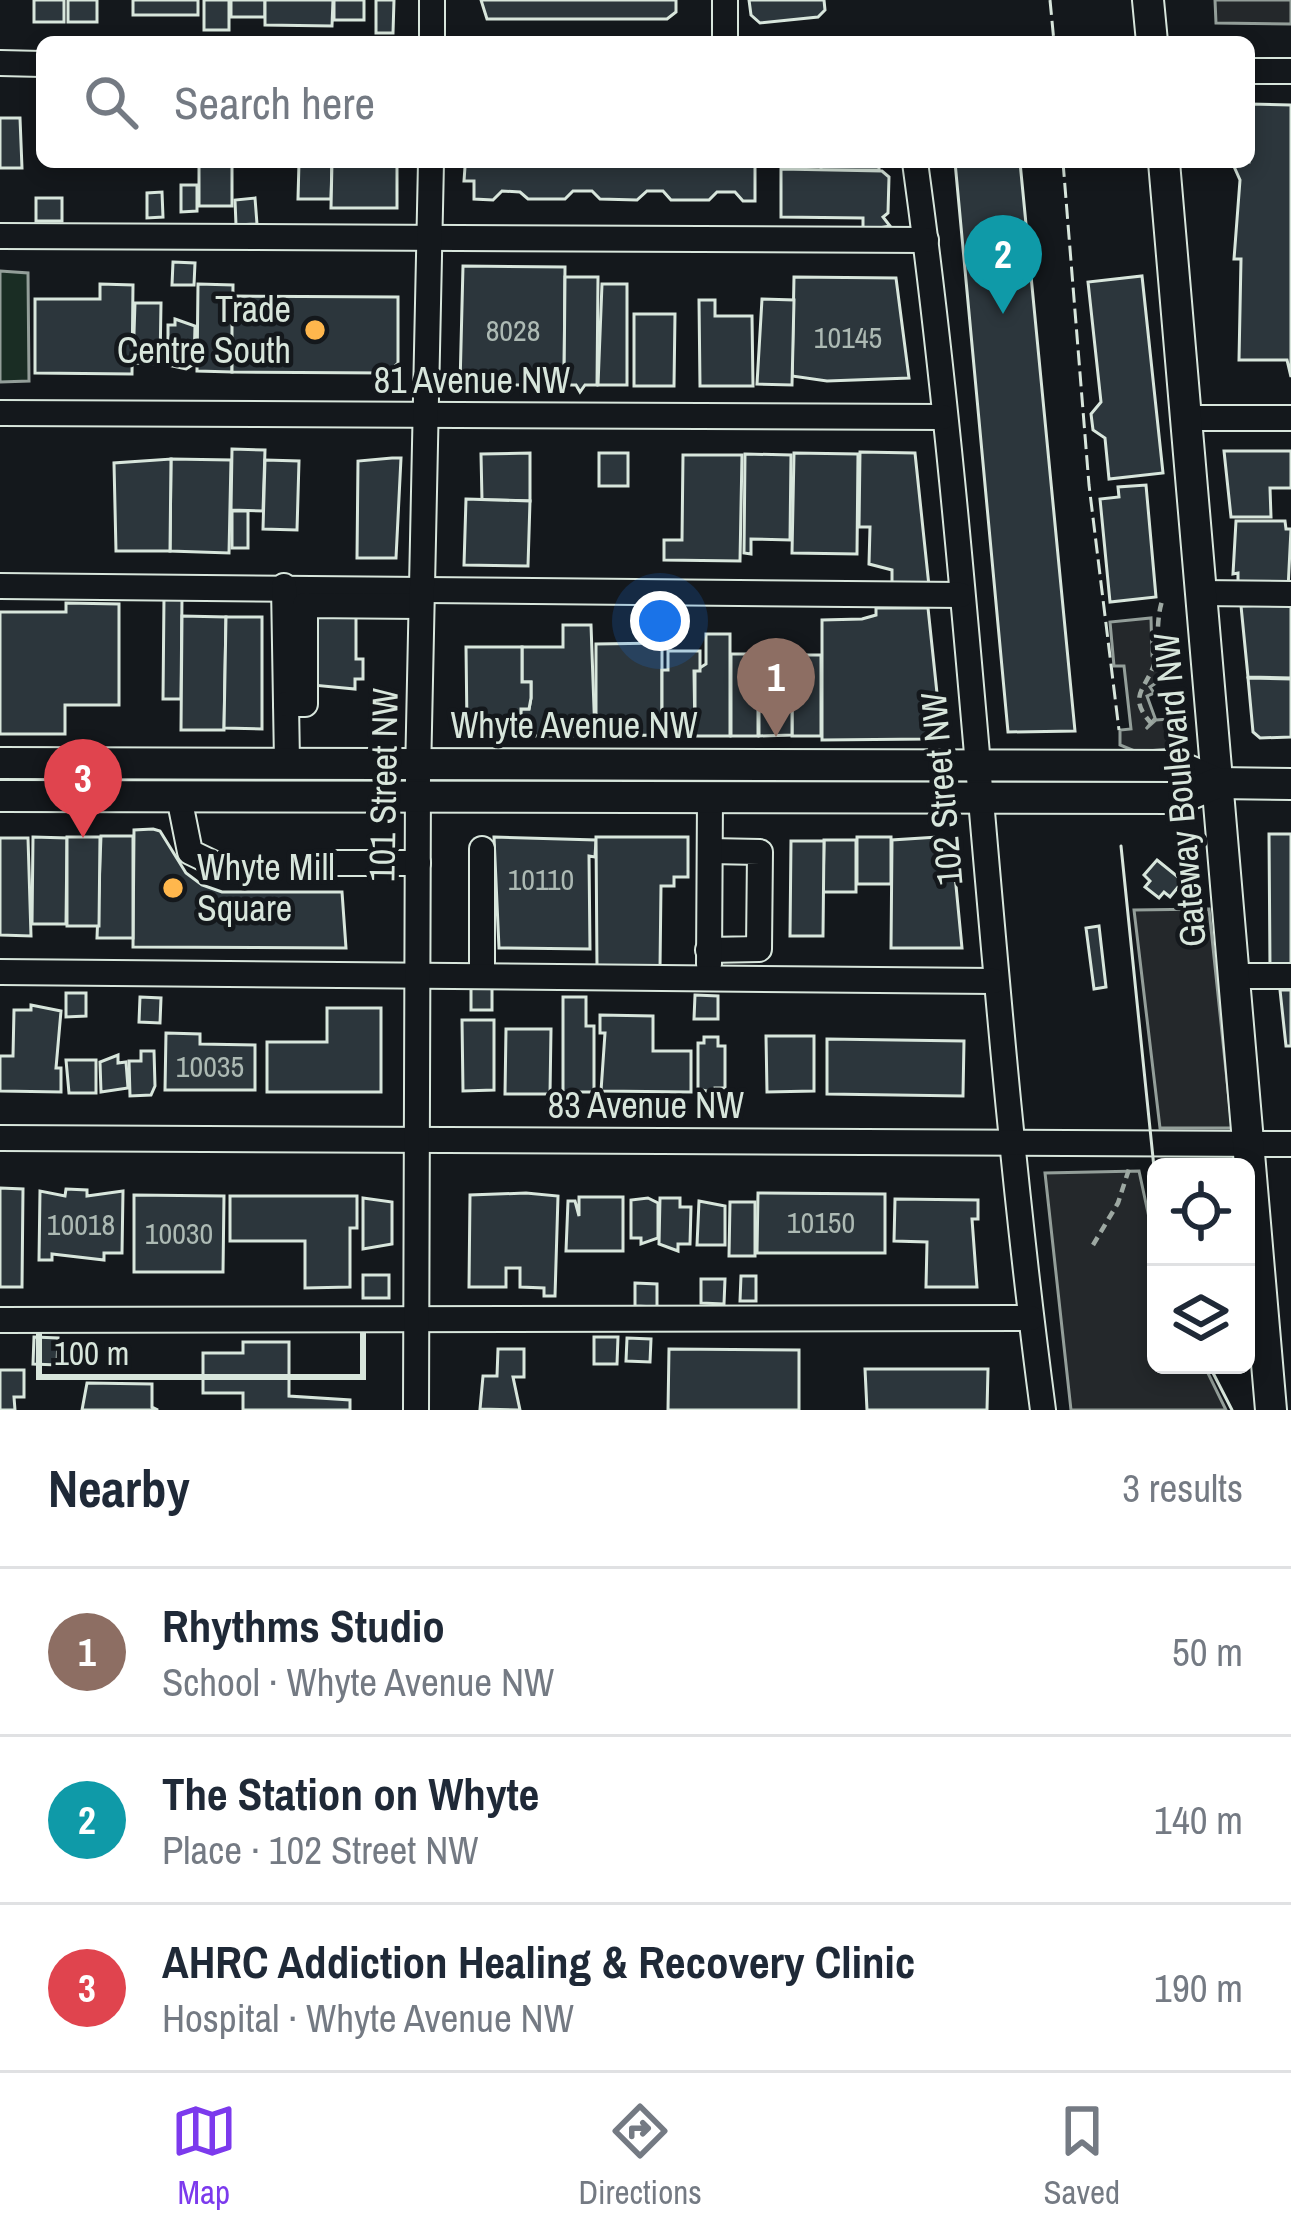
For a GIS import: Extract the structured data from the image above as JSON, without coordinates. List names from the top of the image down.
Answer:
{
  "streets": {
    "main road": ["Whyte Avenue NW", "Gateway Boulevard NW"],
    "street": [
      "81 Avenue NW",
      "101 Street NW",
      "102 Street NW",
      "83 Avenue NW"
    ]
  },
  "crossings": [
    ["81 Avenue NW", "101 Street NW"],
    ["81 Avenue NW", "102 Street NW"],
    ["Whyte Avenue NW", "101 Street NW"],
    ["Whyte Avenue NW", "102 Street NW"],
    ["Whyte Avenue NW", "Gateway Boulevard NW"],
    ["101 Street NW", "83 Avenue NW"],
    ["102 Street NW", "83 Avenue NW"],
    ["Gateway Boulevard NW", "83 Avenue NW"]
  ],
  "places": ["Trade Centre South", "Whyte Mill Square"],
  "house_numbers": [
    "8028",
    "10145",
    "10110",
    "10035",
    "10150",
    "10018",
    "10030"
  ],
  "scale_bar": "100 m",
  "page": {
    "search": "Search here",
    "pins": ["2", "1", "3"],
    "scale": "100 m",
    "heading": ["Nearby", "3 results"],
    "list": [
      {
        "mark": "1",
        "name": "Rhythms Studio",
        "note": "School · Whyte Avenue NW",
        "value": "50 m"
      },
      {
        "mark": "2",
        "name": "The Station on Whyte",
        "note": "Place · 102 Street NW",
        "value": "140 m"
      },
      {
        "mark": "3",
        "name": "AHRC Addiction Healing & Recovery Clinic",
        "note": "Hospital · Whyte Avenue NW",
        "value": "190 m"
      }
    ],
    "nav": ["Map", "Directions", "Saved"]
  }
}
